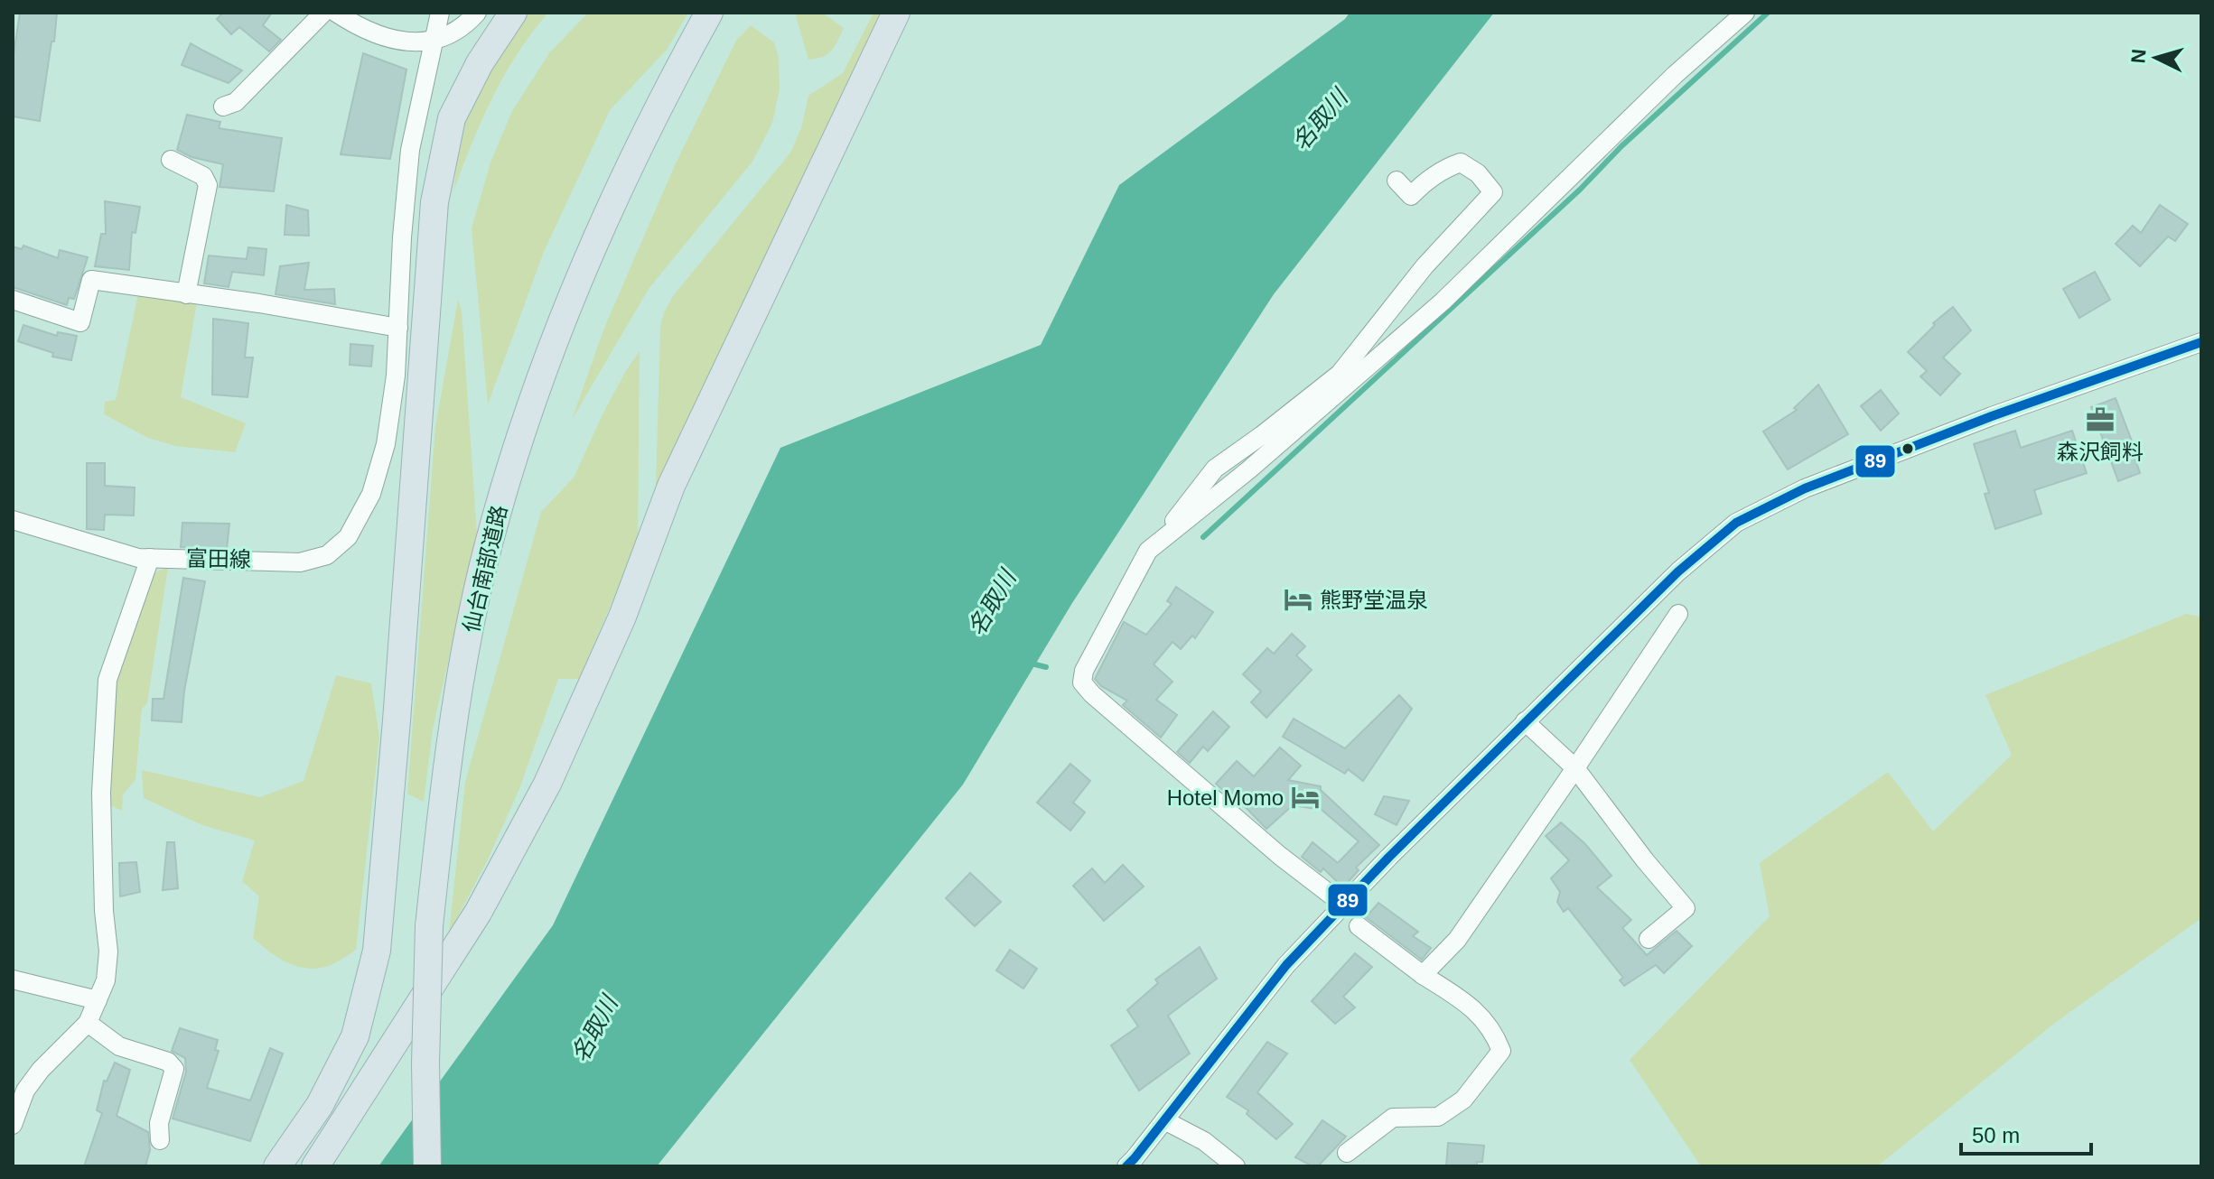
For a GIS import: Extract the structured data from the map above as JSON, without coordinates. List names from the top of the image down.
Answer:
{
  "streets": {
    "highway": ["仙台南部道路"],
    "street": ["富田線"]
  },
  "water": ["名取川"],
  "places": {
    "office": ["森沢飼料"],
    "hotel": ["熊野堂温泉", "Hotel Momo"]
  },
  "lines": ["transit line 89"],
  "scale_bar": "50 m",
  "north": "left"
}
